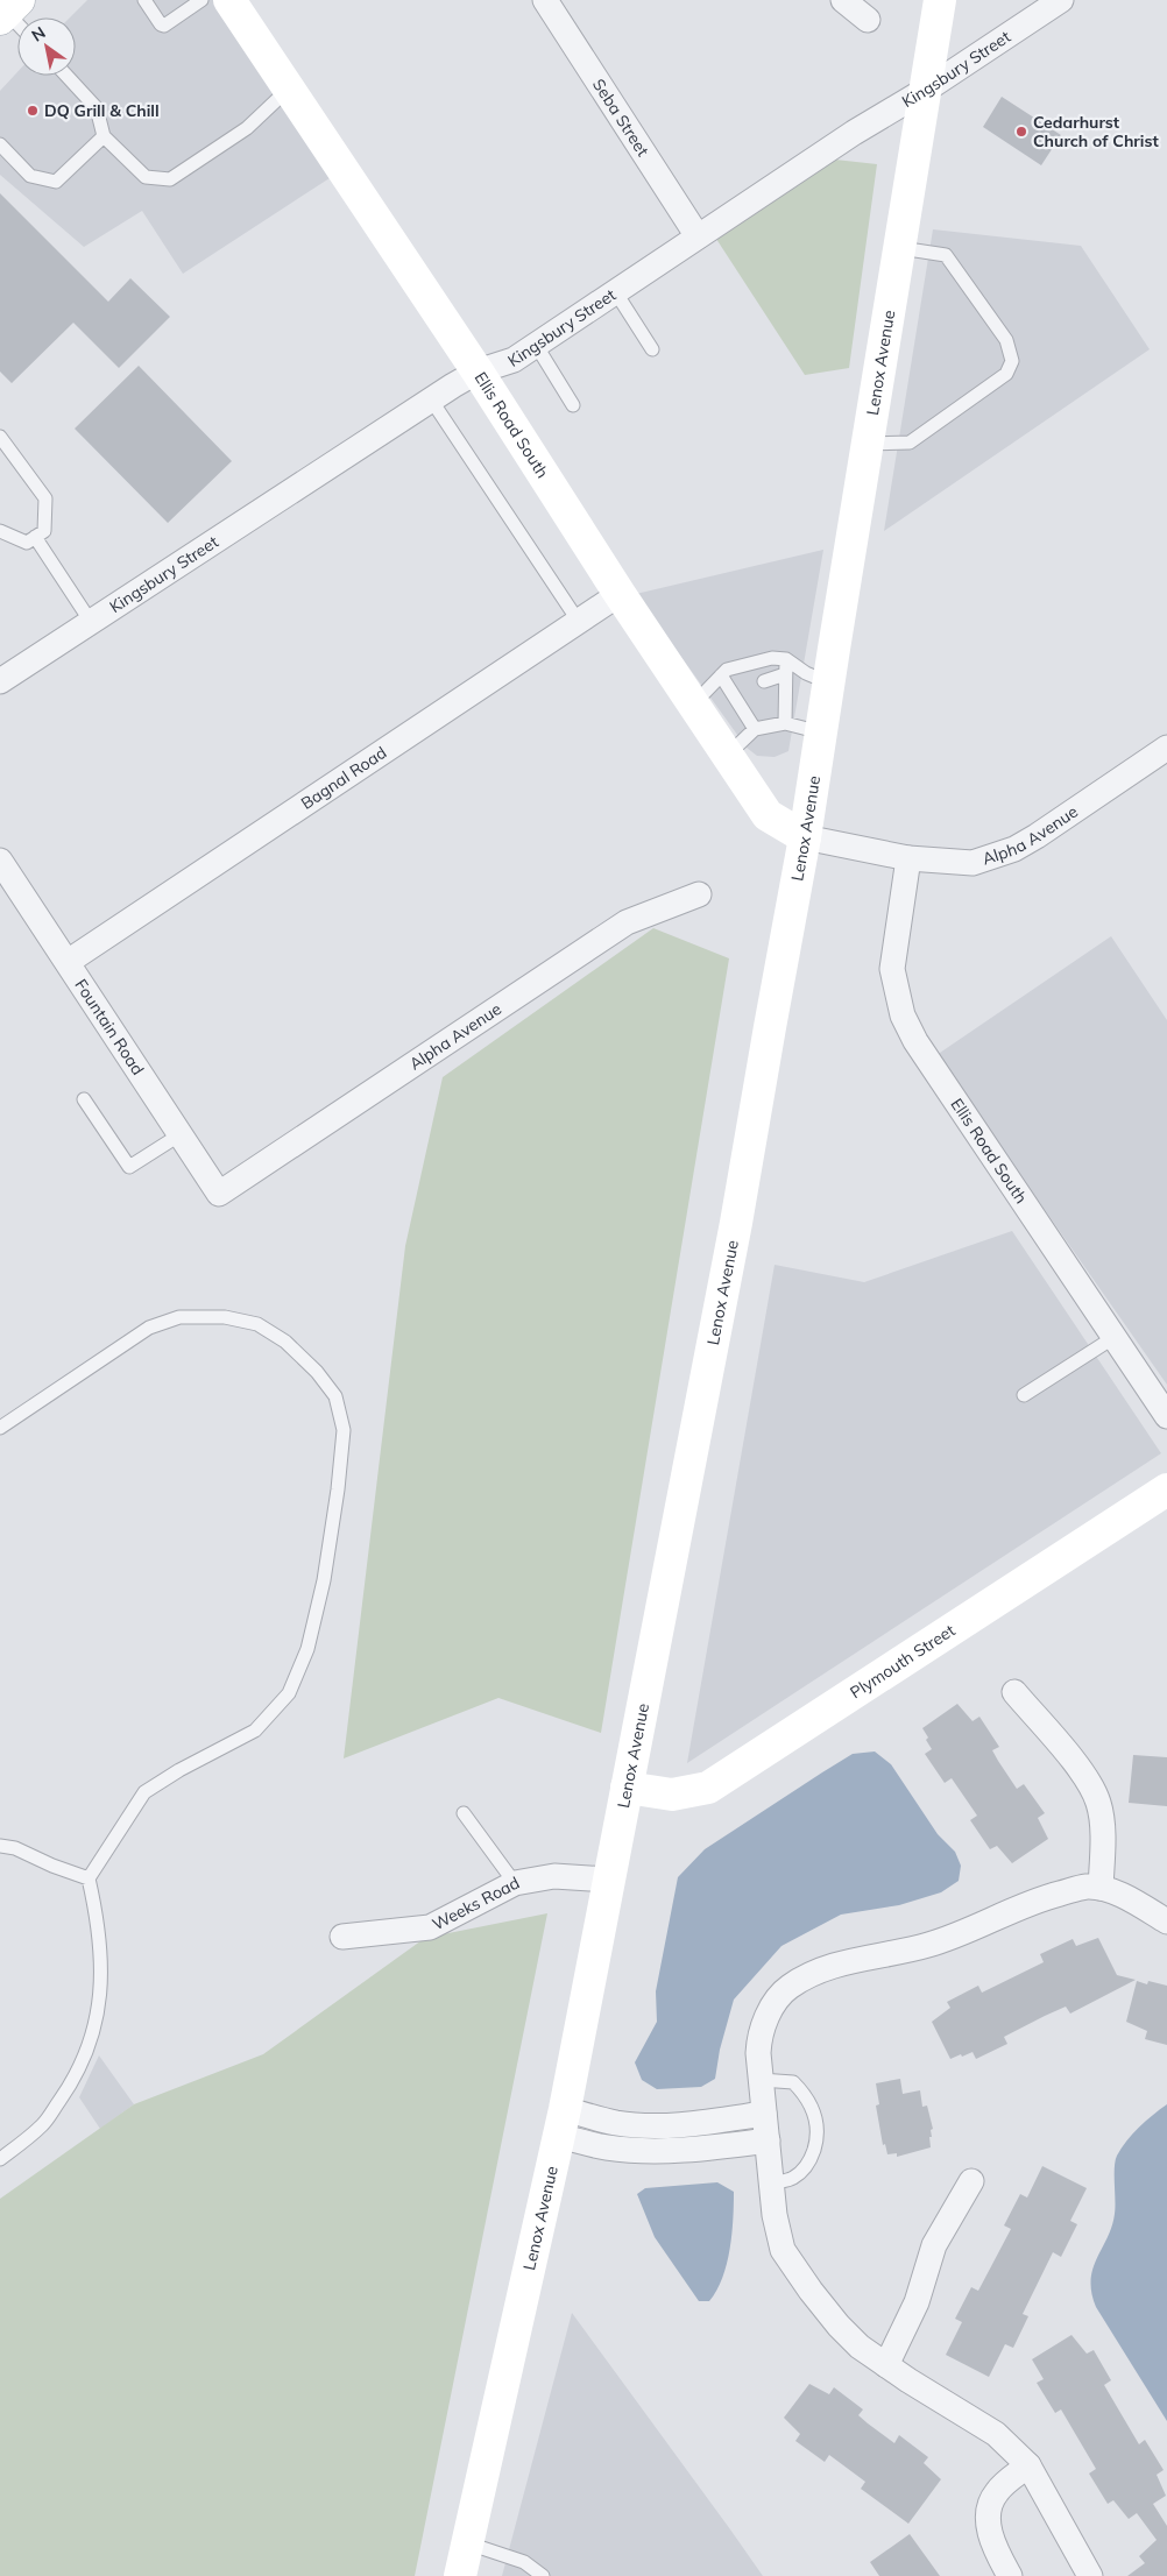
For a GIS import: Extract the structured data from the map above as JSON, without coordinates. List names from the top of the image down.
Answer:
{
  "streets": {
    "main road": ["Lenox Avenue", "Ellis Road South", "Plymouth Street"],
    "street": [
      "Kingsbury Street",
      "Seba Street",
      "Bagnal Road",
      "Alpha Avenue",
      "Fountain Road",
      "Weeks Road"
    ]
  },
  "crossings": [
    ["Kingsbury Street", "Seba Street"],
    ["Kingsbury Street", "Lenox Avenue"],
    ["Kingsbury Street", "Ellis Road South"],
    ["Lenox Avenue", "Ellis Road South"],
    ["Lenox Avenue", "Alpha Avenue"],
    ["Lenox Avenue", "Plymouth Street"],
    ["Lenox Avenue", "Weeks Road"],
    ["Ellis Road South", "Bagnal Road"],
    ["Ellis Road South", "Alpha Avenue"],
    ["Bagnal Road", "Fountain Road"],
    ["Alpha Avenue", "Fountain Road"]
  ],
  "places": ["DQ Grill & Chill", "Cedarhurst Church of Christ"],
  "north": "top left"
}
